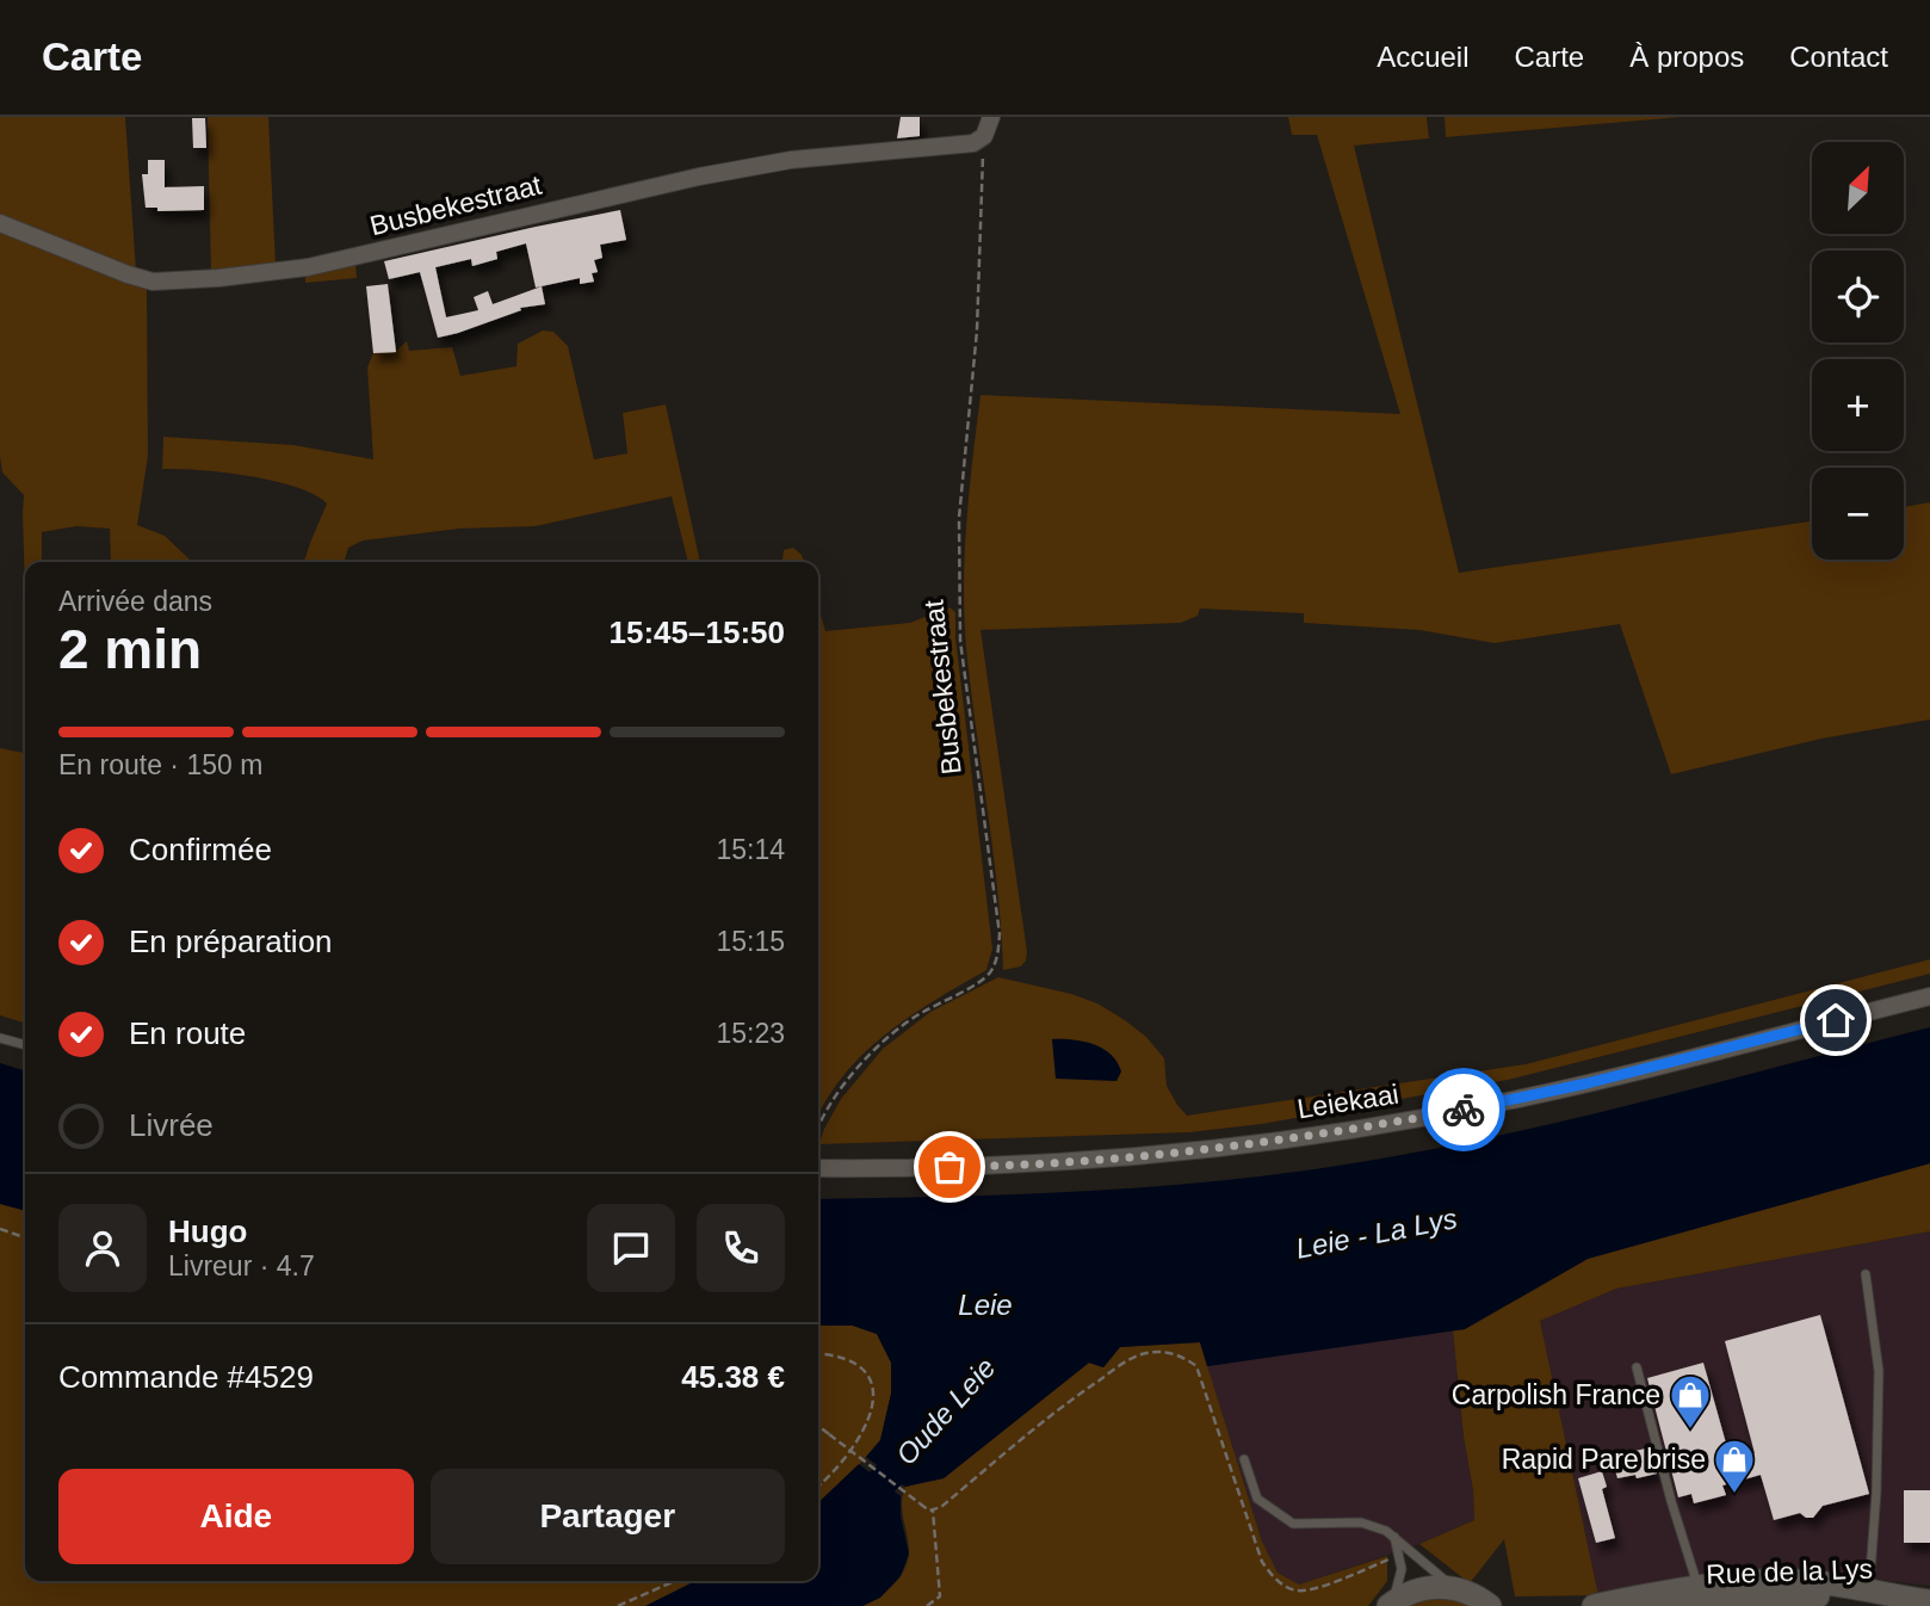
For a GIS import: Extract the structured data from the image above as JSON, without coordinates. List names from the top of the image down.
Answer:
{
  "streets": {
    "main road": ["Rue de la Lys"],
    "street": ["Busbekestraat", "Leiekaai"]
  },
  "water": ["Leie - La Lys", "Leie", "Oude Leie"],
  "places": {
    "shop": ["Carpolish France", "Rapid Pare brise"]
  },
  "north": "top right",
  "page": {
    "header": "Carte",
    "nav": [
      "Accueil",
      "Carte",
      "À propos",
      "Contact"
    ],
    "map_buttons": ["+", "−"],
    "heading": ["2 min", "Arrivée dans", "15:45–15:50"],
    "panel": [
      "Hugo",
      "Livreur · 4.7",
      "Commande #4529",
      "45.38 €"
    ],
    "bar": "En route · 150 m",
    "list": [
      ["Confirmée", "15:14"],
      ["En préparation", "15:15"],
      ["En route", "15:23"],
      "Livrée"
    ],
    "buttons": ["Aide", "Partager"]
  }
}
